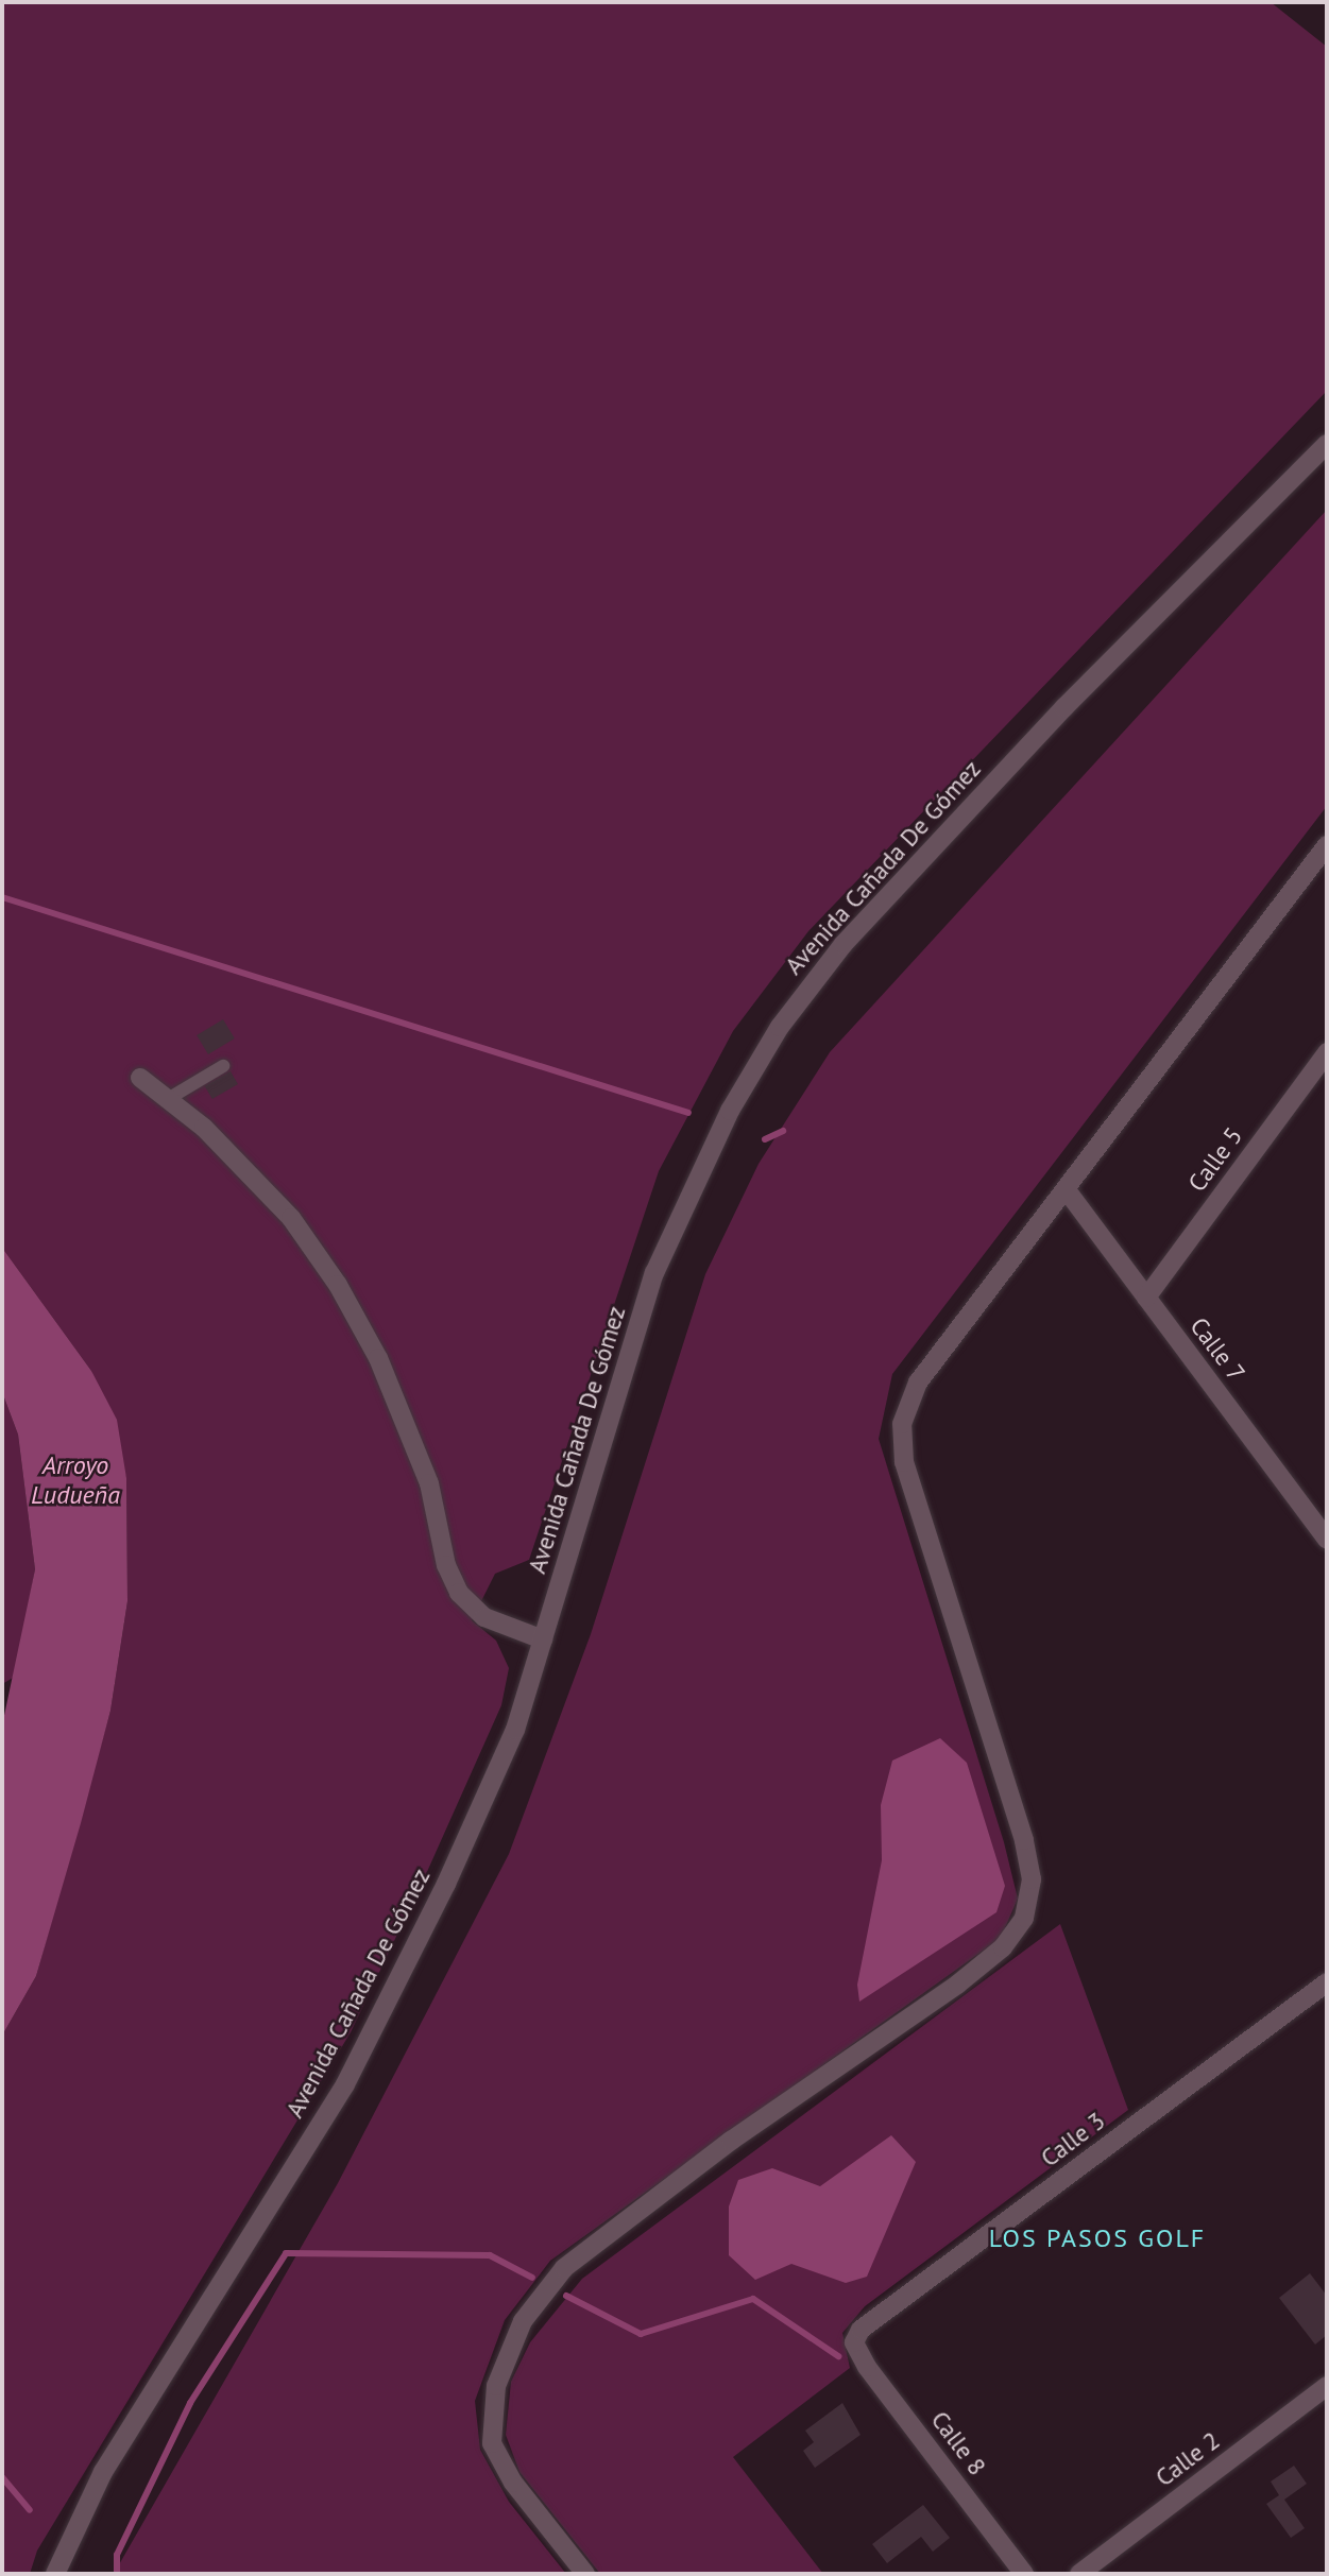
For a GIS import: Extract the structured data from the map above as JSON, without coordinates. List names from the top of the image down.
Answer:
{
  "streets": {
    "street": [
      "Avenida Cañada De Gómez",
      "Calle 5",
      "Calle 7",
      "Calle 3",
      "Calle 8",
      "Calle 2"
    ]
  },
  "crossings": [
    ["Calle 5", "Calle 7"],
    ["Calle 3", "Calle 8"]
  ],
  "districts": ["LOS PASOS GOLF"],
  "water": ["Arroyo Ludueña"]
}
